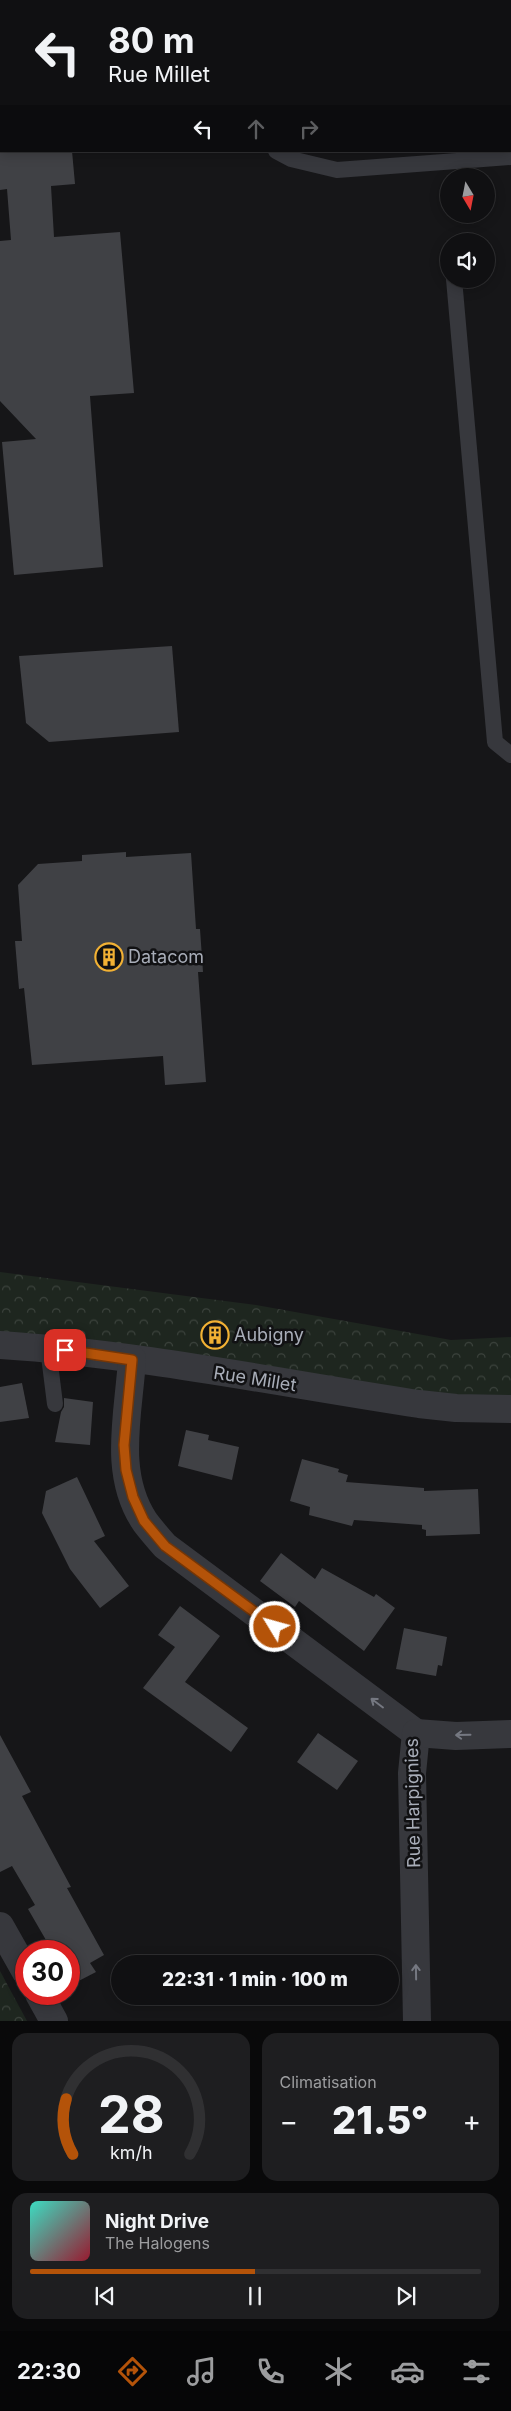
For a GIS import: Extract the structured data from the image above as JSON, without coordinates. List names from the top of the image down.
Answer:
{
  "streets": {
    "street": ["Rue Millet", "Rue Harpignies"]
  },
  "crossings": [
    ["Rue Millet", "Rue Harpignies"]
  ],
  "one_way": ["Rue Harpignies"],
  "places": {
    "building": ["Datacom", "Aubigny"]
  },
  "north": "bottom",
  "page": {
    "turn": ["80 m", "Rue Millet"],
    "limit": "30",
    "trip": "22:31 · 1 min · 100 m",
    "tile": "Climatisation",
    "heat": ["−", "21.5°", "+"],
    "song": ["Night Drive", "The Halogens"],
    "tabs": "22:30",
    "gauge": ["28", "km/h"]
  }
}
